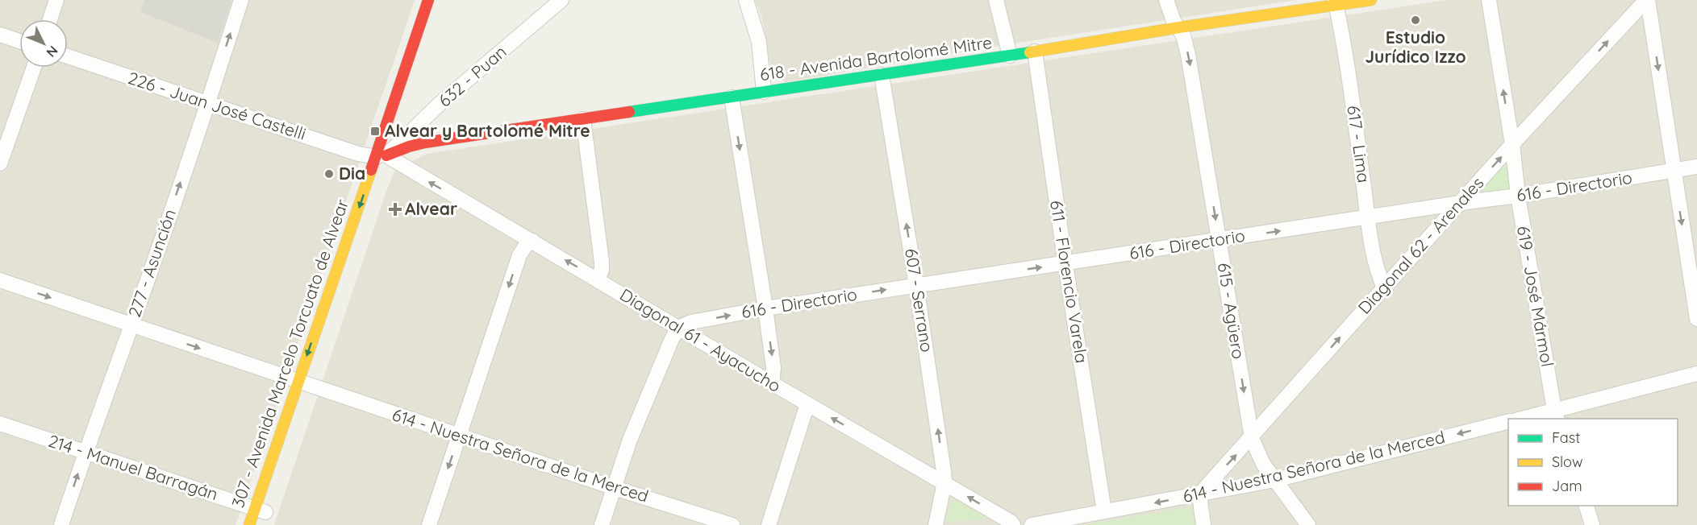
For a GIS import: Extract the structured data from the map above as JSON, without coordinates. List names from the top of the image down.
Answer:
{
  "streets": {
    "main road": ["618 - Avenida Bartolomé Mitre", "307 - Avenida Marcelo Torcuato de Alvear"],
    "street": [
      "632 - Puan",
      "226 - Juan José Castelli",
      "617 - Lima",
      "616 - Directorio",
      "Diagonal 62 - Arenales",
      "277 - Asunción",
      "611 - Florencio Varela",
      "619 - José Mármol",
      "607 - Serrano",
      "615 - Agüero",
      "Diagonal 61 - Ayacucho",
      "614 - Nuestra Señora de la Merced",
      "214 - Manuel Barragán"
    ]
  },
  "crossings": [
    ["618 - Avenida Bartolomé Mitre", "632 - Puan"],
    ["618 - Avenida Bartolomé Mitre", "226 - Juan José Castelli"],
    ["618 - Avenida Bartolomé Mitre", "617 - Lima"],
    ["618 - Avenida Bartolomé Mitre", "611 - Florencio Varela"],
    ["618 - Avenida Bartolomé Mitre", "607 - Serrano"],
    ["618 - Avenida Bartolomé Mitre", "615 - Agüero"],
    ["618 - Avenida Bartolomé Mitre", "Diagonal 61 - Ayacucho"],
    ["618 - Avenida Bartolomé Mitre", "307 - Avenida Marcelo Torcuato de Alvear"],
    ["632 - Puan", "226 - Juan José Castelli"],
    ["632 - Puan", "Diagonal 61 - Ayacucho"],
    ["632 - Puan", "307 - Avenida Marcelo Torcuato de Alvear"],
    ["226 - Juan José Castelli", "277 - Asunción"],
    ["226 - Juan José Castelli", "Diagonal 61 - Ayacucho"],
    ["226 - Juan José Castelli", "307 - Avenida Marcelo Torcuato de Alvear"],
    ["617 - Lima", "616 - Directorio"],
    ["617 - Lima", "Diagonal 62 - Arenales"],
    ["616 - Directorio", "Diagonal 62 - Arenales"],
    ["616 - Directorio", "611 - Florencio Varela"],
    ["616 - Directorio", "619 - José Mármol"],
    ["616 - Directorio", "607 - Serrano"],
    ["616 - Directorio", "615 - Agüero"],
    ["616 - Directorio", "Diagonal 61 - Ayacucho"],
    ["Diagonal 62 - Arenales", "619 - José Mármol"],
    ["Diagonal 62 - Arenales", "615 - Agüero"],
    ["Diagonal 62 - Arenales", "614 - Nuestra Señora de la Merced"],
    ["277 - Asunción", "614 - Nuestra Señora de la Merced"],
    ["277 - Asunción", "214 - Manuel Barragán"],
    ["611 - Florencio Varela", "614 - Nuestra Señora de la Merced"],
    ["607 - Serrano", "Diagonal 61 - Ayacucho"],
    ["615 - Agüero", "614 - Nuestra Señora de la Merced"],
    ["Diagonal 61 - Ayacucho", "307 - Avenida Marcelo Torcuato de Alvear"],
    ["307 - Avenida Marcelo Torcuato de Alvear", "614 - Nuestra Señora de la Merced"],
    ["307 - Avenida Marcelo Torcuato de Alvear", "214 - Manuel Barragán"]
  ],
  "one_way": [
    "616 - Directorio",
    "Diagonal 62 - Arenales",
    "277 - Asunción",
    "607 - Serrano",
    "615 - Agüero",
    "Diagonal 61 - Ayacucho"
  ],
  "places": {
    "other": ["Estudio Jurídico Izzo", "Dia"],
    "transit": ["Alvear y Bartolomé Mitre"],
    "health": ["Alvear"]
  },
  "legend": ["Fast", "Slow", "Jam"],
  "north": "bottom right"
}
